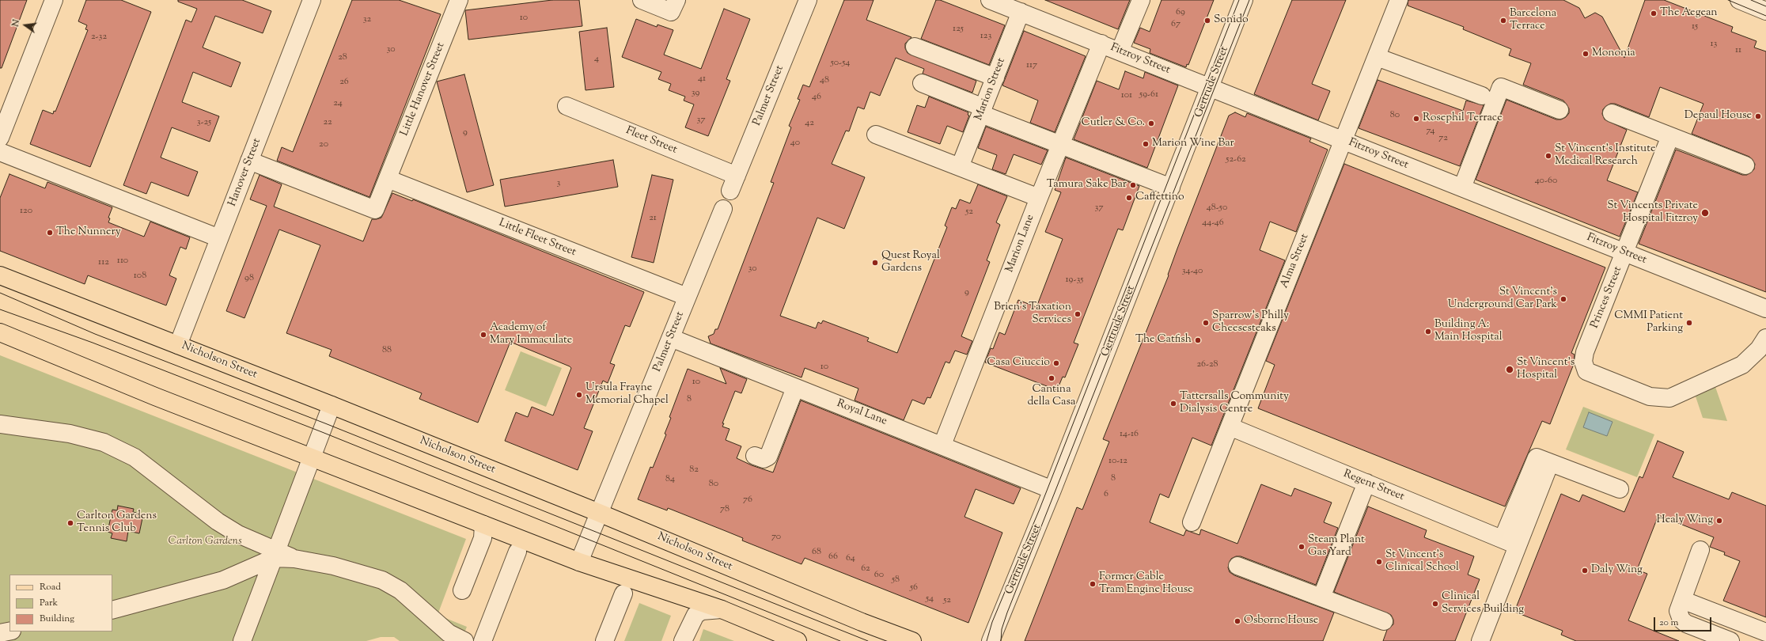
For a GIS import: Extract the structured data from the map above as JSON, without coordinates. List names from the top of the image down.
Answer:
{
  "streets": {
    "main road": ["Nicholson Street"],
    "street": [
      "Fitzroy Street",
      "Gertrude Street",
      "Little Hanover Street",
      "Marion Street",
      "Palmer Street",
      "Fleet Street",
      "Hanover Street",
      "Little Fleet Street",
      "Marion Lane",
      "Alma Street",
      "Princes Street",
      "Royal Lane",
      "Regent Street"
    ]
  },
  "crossings": [
    ["Fitzroy Street", "Gertrude Street"],
    ["Fitzroy Street", "Marion Street"],
    ["Fitzroy Street", "Marion Lane"],
    ["Fitzroy Street", "Alma Street"],
    ["Fitzroy Street", "Princes Street"],
    ["Gertrude Street", "Royal Lane"],
    ["Little Hanover Street", "Hanover Street"],
    ["Little Hanover Street", "Little Fleet Street"],
    ["Palmer Street", "Fleet Street"],
    ["Palmer Street", "Little Fleet Street"],
    ["Palmer Street", "Nicholson Street"],
    ["Palmer Street", "Royal Lane"],
    ["Hanover Street", "Nicholson Street"],
    ["Marion Lane", "Royal Lane"],
    ["Alma Street", "Regent Street"]
  ],
  "parks": ["Carlton Gardens"],
  "places": [
    "The Aegean",
    "Sonido",
    "Barcelona Terrace",
    "Mononia",
    "Depaul House",
    "Rosephil Terrace",
    "Cutler & Co.",
    "Marion Wine Bar",
    "St Vincent's Institute Medical Research",
    "Tamura Sake Bar",
    "Caffettino",
    "St Vincents Private Hospital Fitzroy",
    "The Nunnery",
    "Quest Royal Gardens",
    "St Vincent's Underground Car Park",
    "Brien's Taxation Services",
    "Sparrow's Philly Cheesesteaks",
    "CMMI Patient Parking",
    "Building A: Main Hospital",
    "Academy of Mary Immaculate",
    "The Catfish",
    "Casa Ciuccio",
    "St Vincent's Hospital",
    "Cantina della Casa",
    "Ursula Frayne Memorial Chapel",
    "Tattersalls Community Dialysis Centre",
    "Healy Wing",
    "Carlton Gardens Tennis Club",
    "Steam Plant Gas Yard",
    "St Vincent's Clinical School",
    "Daly Wing",
    "Former Cable Tram Engine House",
    "Clinical Services Building",
    "Osborne House"
  ],
  "house_numbers": [
    "69",
    "10",
    "32",
    "67",
    "15",
    "125",
    "123",
    "2-32",
    "13",
    "30",
    "11",
    "28",
    "4",
    "50-54",
    "117",
    "41",
    "48",
    "26",
    "39",
    "59-61",
    "101",
    "46",
    "24",
    "80",
    "37",
    "3-25",
    "22",
    "42",
    "74",
    "9",
    "72",
    "40",
    "20",
    "52-62",
    "40-60",
    "3",
    "37",
    "48-50",
    "120",
    "52",
    "21",
    "44-46",
    "110",
    "112",
    "30",
    "34-40",
    "108",
    "98",
    "19-35",
    "9",
    "88",
    "26-28",
    "10",
    "10",
    "8",
    "14-16",
    "10-12",
    "82",
    "8",
    "84",
    "80",
    "6",
    "76",
    "78",
    "70",
    "68",
    "66",
    "64",
    "62",
    "60",
    "58",
    "56",
    "54",
    "52"
  ],
  "legend": ["Road", "Park", "Building"],
  "scale_bar": "20 m",
  "north": "left"
}
